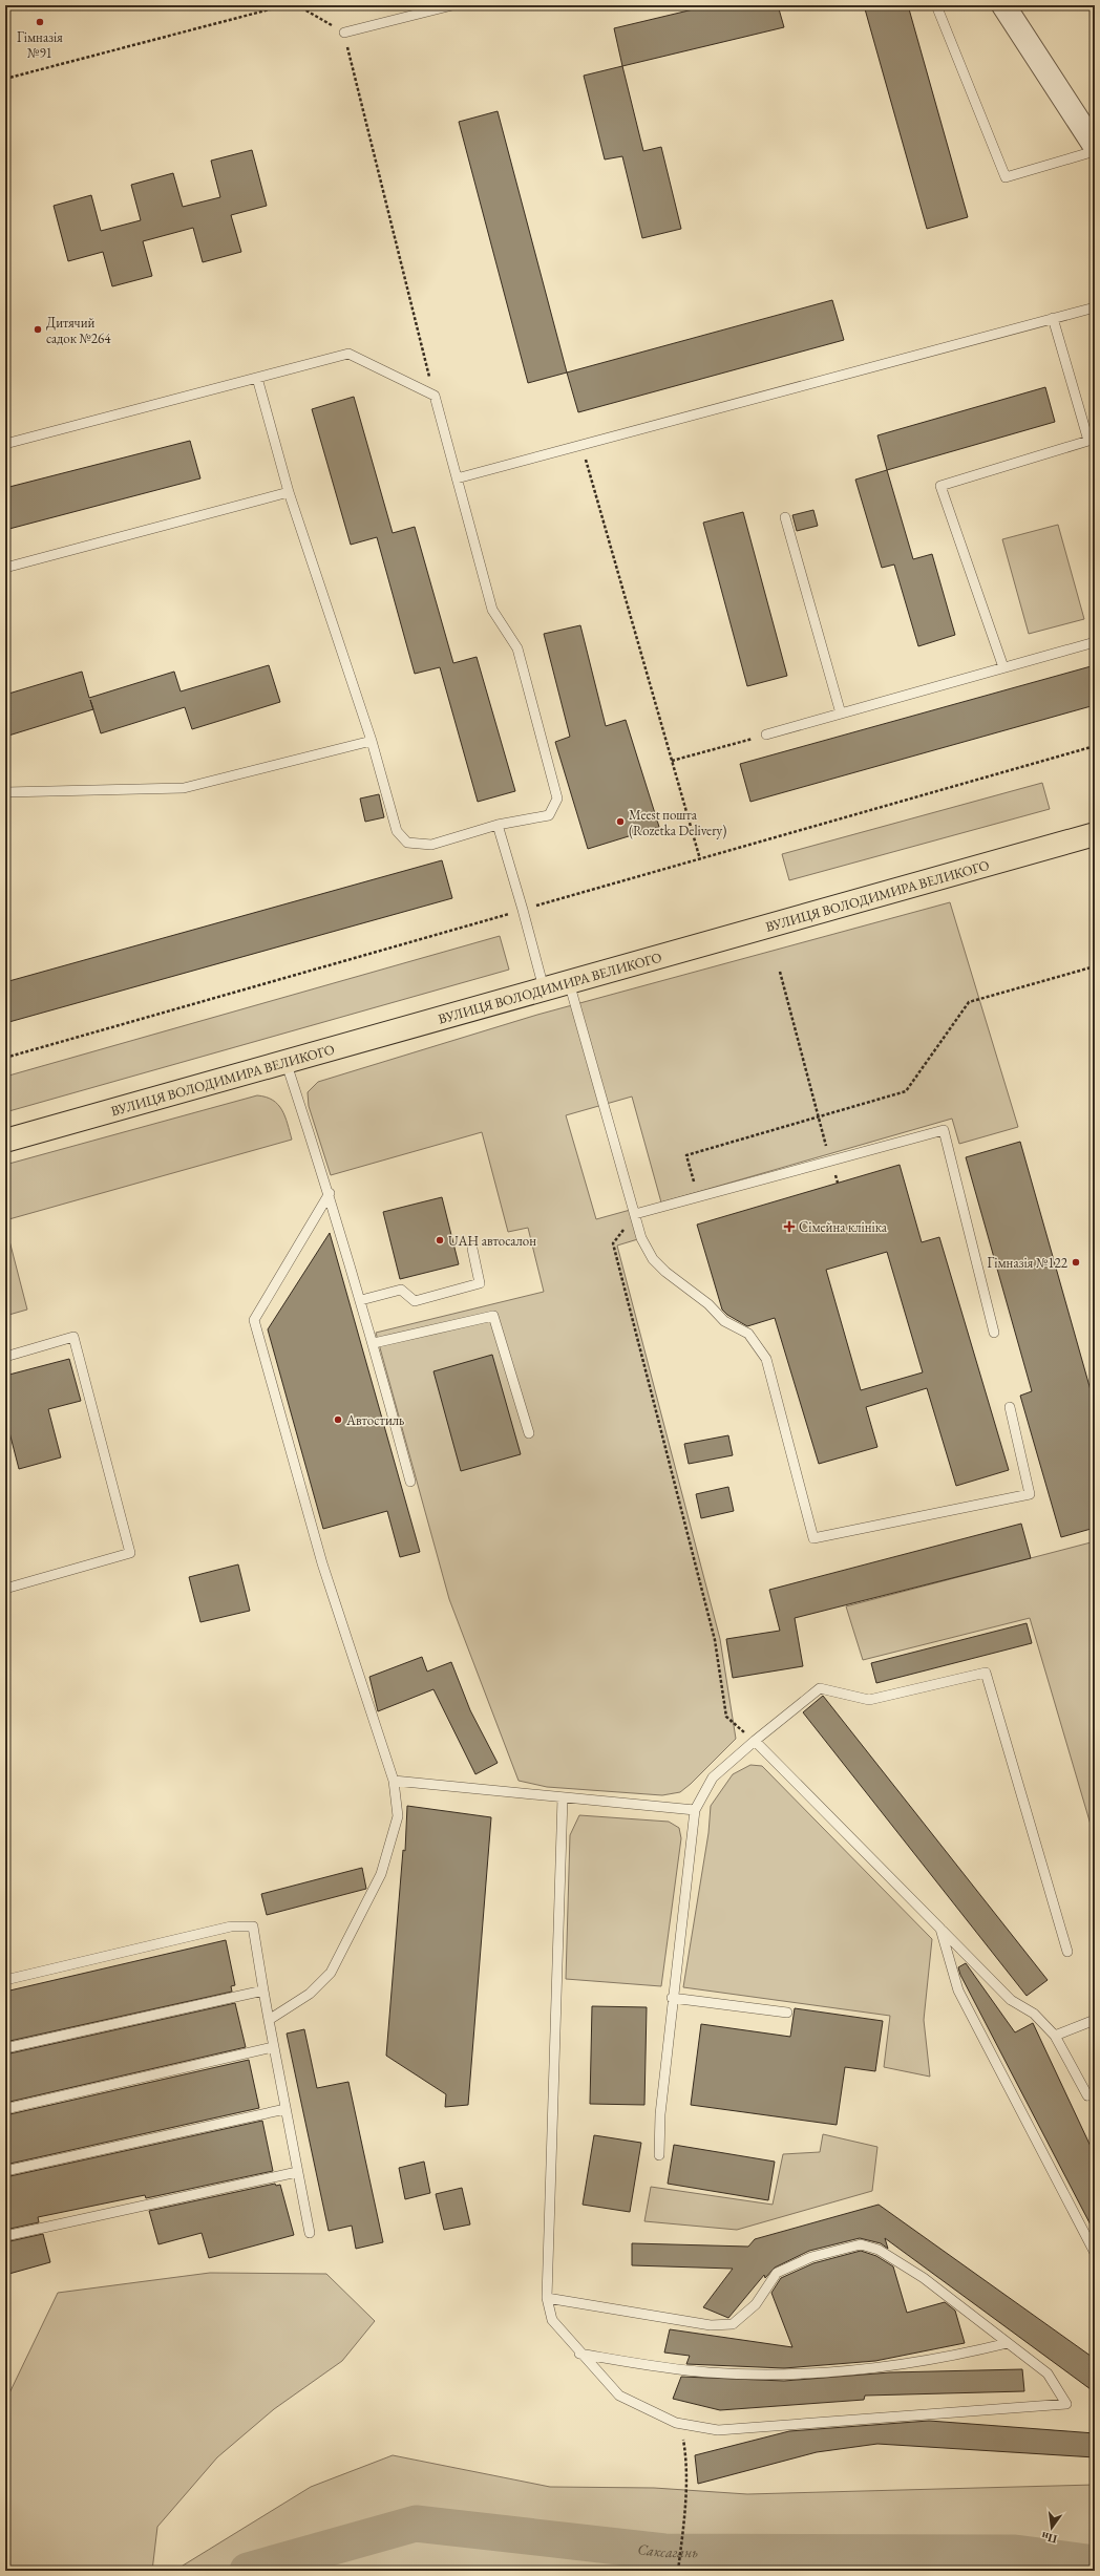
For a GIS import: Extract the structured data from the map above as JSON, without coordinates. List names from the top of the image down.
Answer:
{
  "streets": {
    "main road": ["ВУЛИЦЯ ВОЛОДИМИРА ВЕЛИКОГО"]
  },
  "water": ["Саксагань"],
  "places": {
    "other": [
      "Гімназія №91",
      "Дитячий садок №264",
      "Meest пошта (Rozetka Delivery)",
      "UAH автосалон",
      "Гімназія №122",
      "Автостиль"
    ],
    "health": ["Сімейна клініка"]
  },
  "north": "bottom"
}
